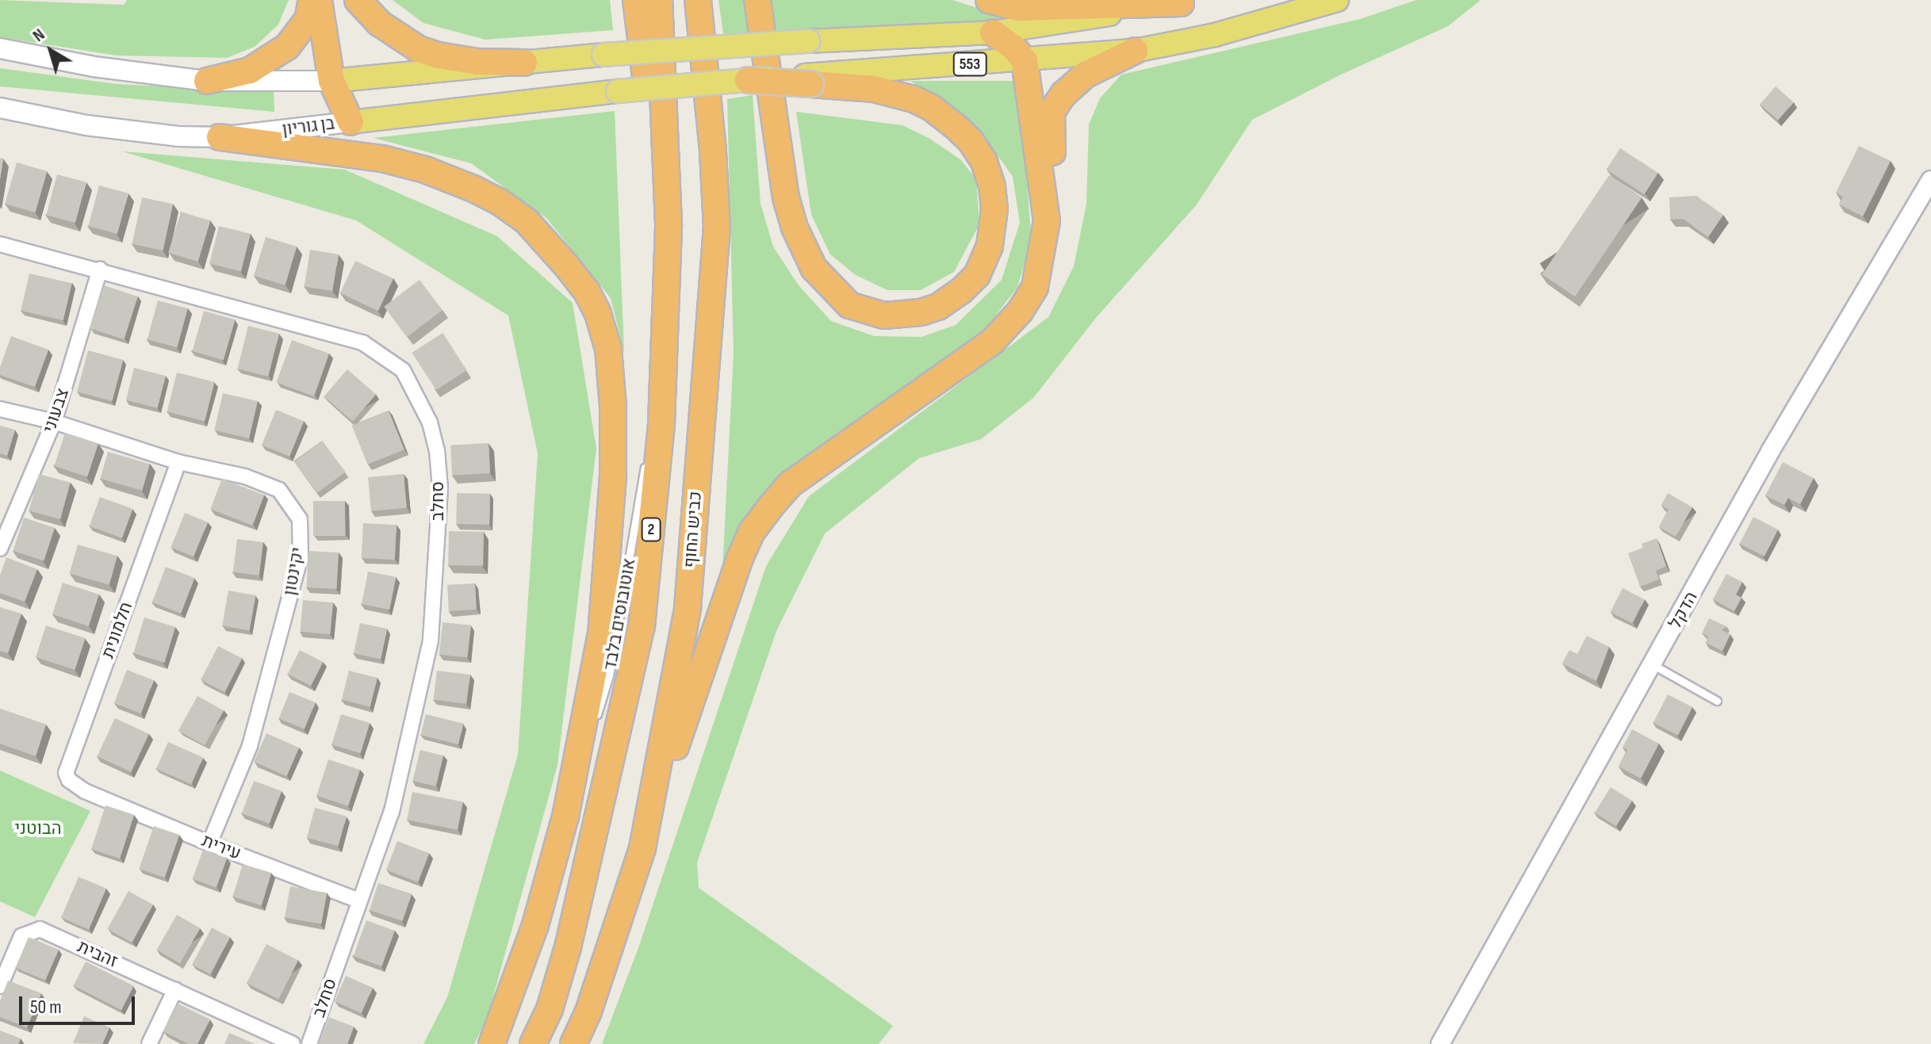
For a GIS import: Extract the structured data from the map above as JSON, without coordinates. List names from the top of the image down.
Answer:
{
  "streets": {
    "highway": ["2", "כביש החוף"],
    "main road": ["553", "בן גוריון"],
    "street": [
      "צבעוני",
      "סחלב",
      "יקינטון",
      "הדקל",
      "חלמונית",
      "עירית",
      "זהבית"
    ],
    "lane": ["אוטובוסים בלבד"]
  },
  "crossings": [
    ["צבעוני", "סחלב"],
    ["צבעוני", "יקינטון"],
    ["סחלב", "עירית"],
    ["יקינטון", "חלמונית"],
    ["יקינטון", "עירית"],
    ["חלמונית", "עירית"]
  ],
  "parks": ["הבוטני"],
  "scale_bar": "50 m",
  "north": "top left"
}
